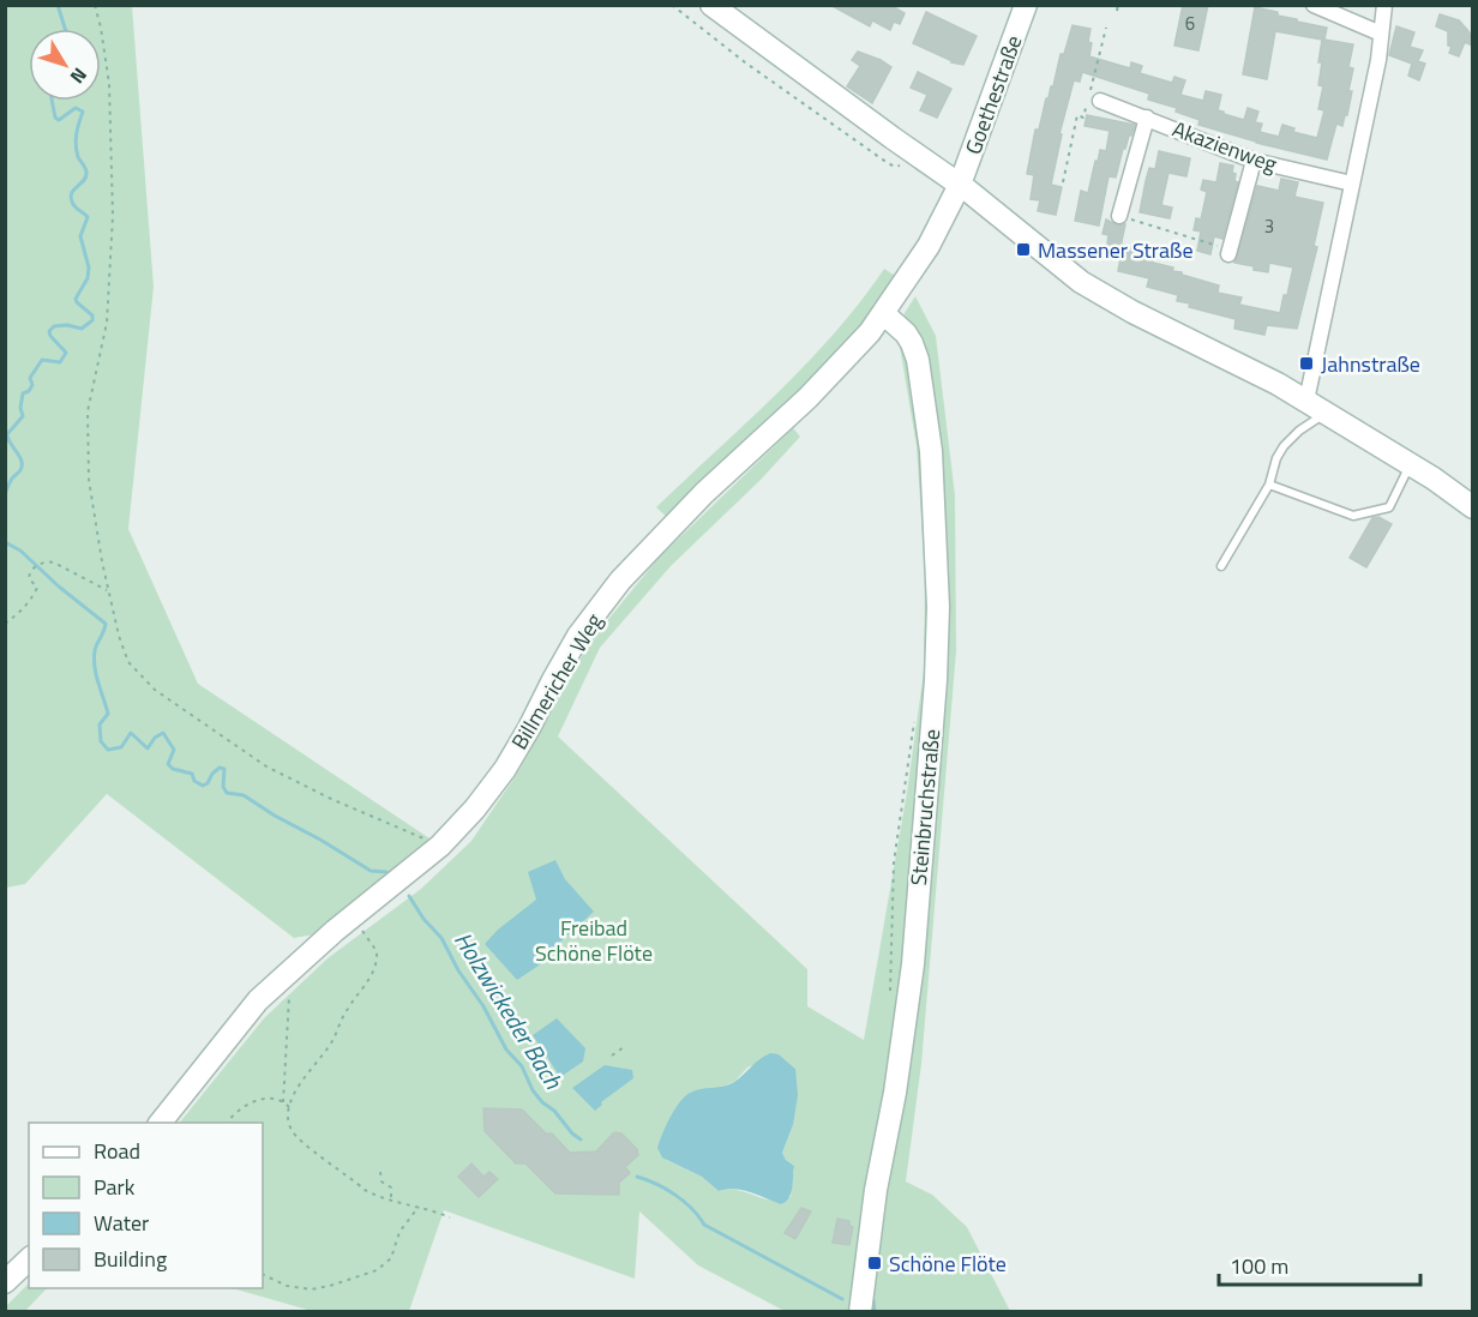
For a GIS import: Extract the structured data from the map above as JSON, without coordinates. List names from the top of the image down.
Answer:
{
  "streets": {
    "street": [
      "Goethestraße",
      "Akazienweg",
      "Billmericher Weg",
      "Steinbruchstraße"
    ]
  },
  "crossings": [
    ["Goethestraße", "Billmericher Weg"],
    ["Billmericher Weg", "Steinbruchstraße"]
  ],
  "water": ["Holzwickeder Bach"],
  "parks": ["Freibad Schöne Flöte"],
  "places": {
    "transit": ["Massener Straße", "Jahnstraße", "Schöne Flöte"]
  },
  "house_numbers": ["6", "3"],
  "legend": [
    "Road",
    "Park",
    "Water",
    "Building"
  ],
  "scale_bar": "100 m",
  "north": "bottom right"
}
